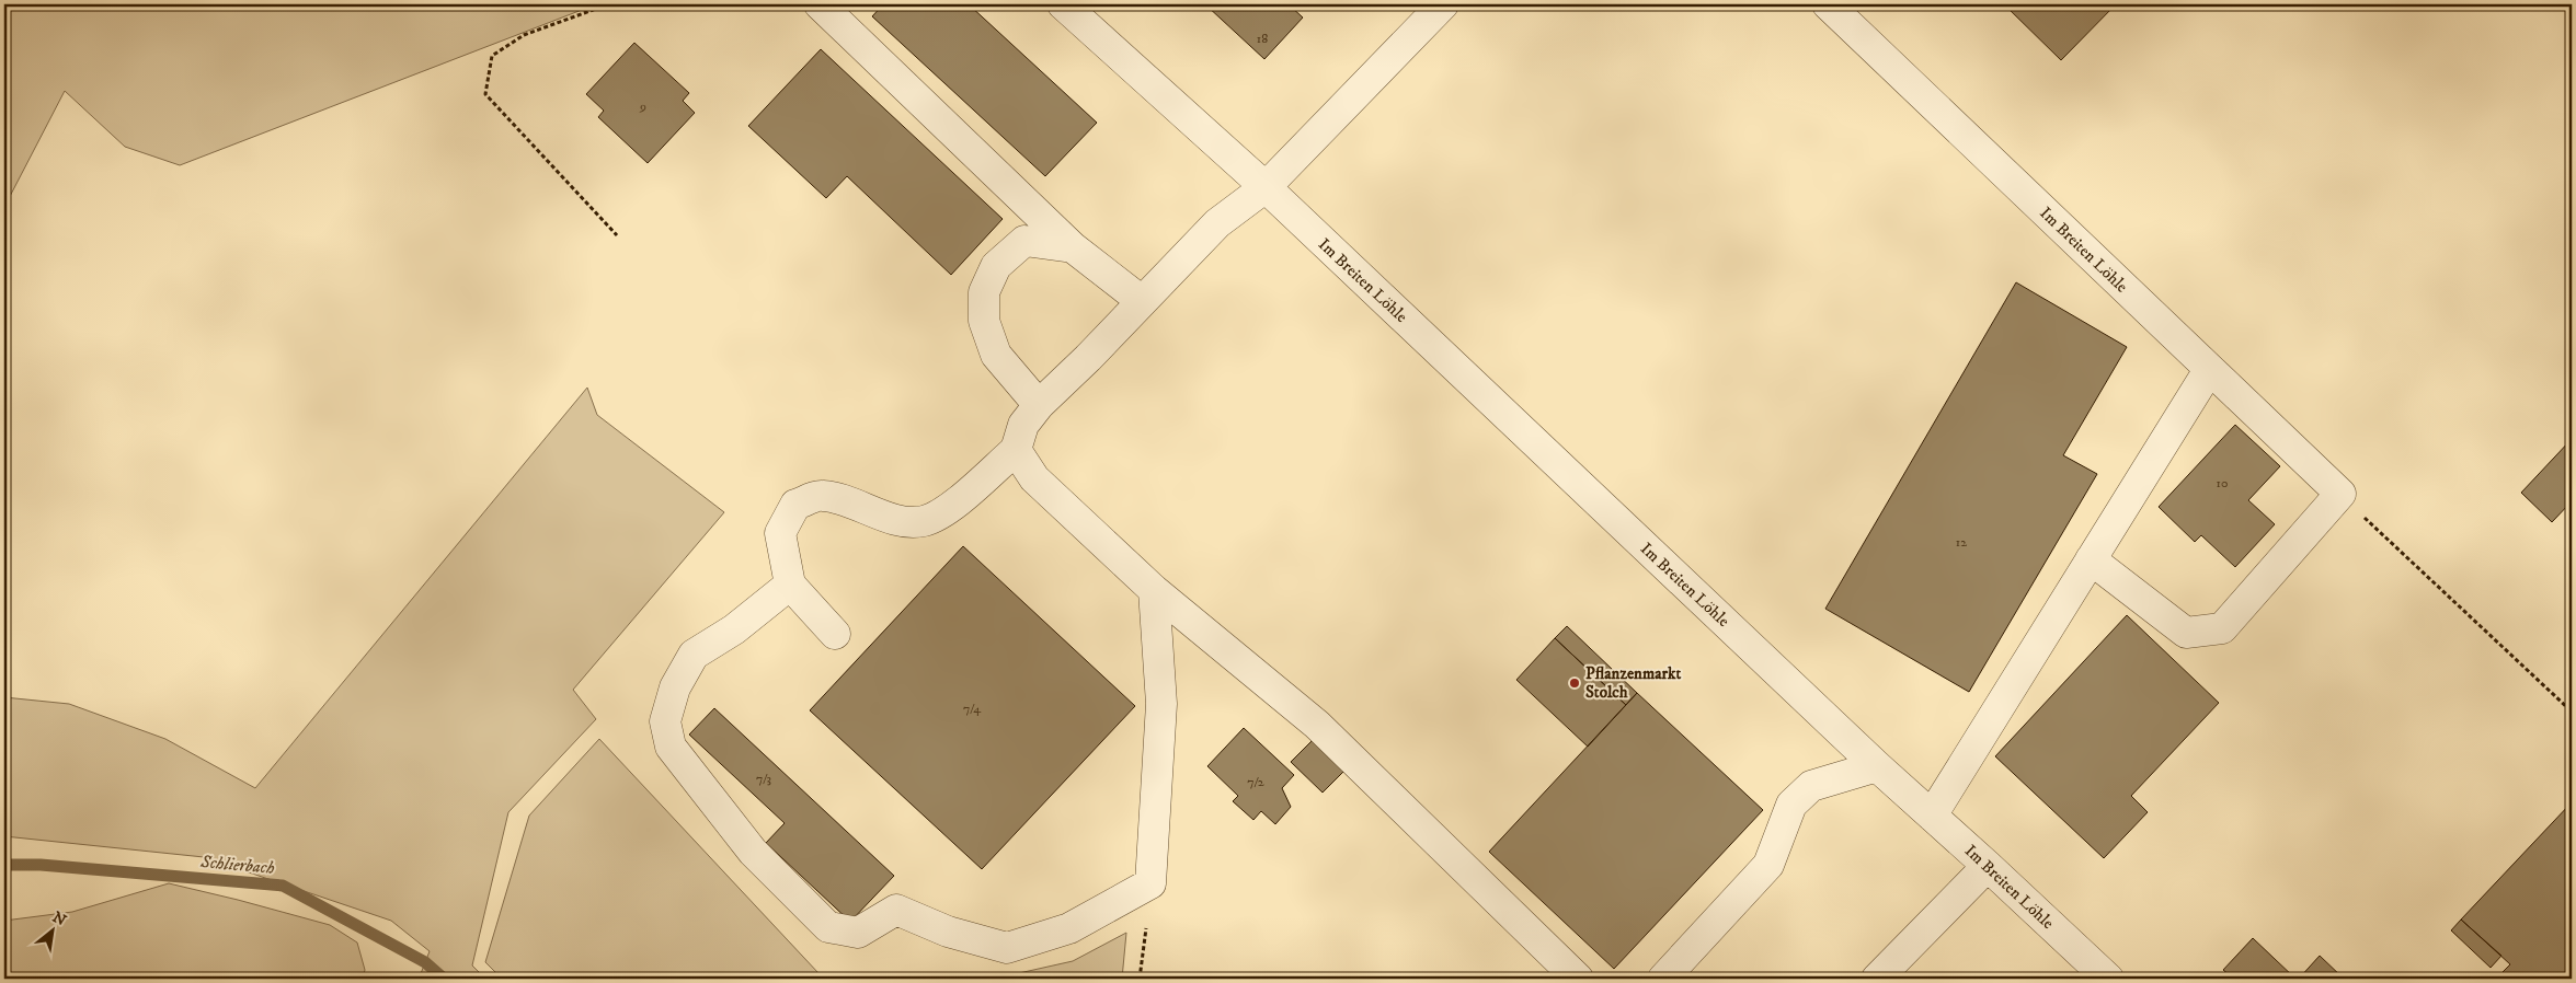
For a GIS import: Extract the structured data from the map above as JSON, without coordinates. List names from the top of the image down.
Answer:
{
  "streets": {
    "street": ["Im Breiten Löhle"]
  },
  "water": ["Schlierbach"],
  "places": ["Pflanzenmarkt Stolch"],
  "house_numbers": [
    "18",
    "9",
    "10",
    "12",
    "7/4",
    "7/3",
    "7/2"
  ],
  "north": "top right"
}
